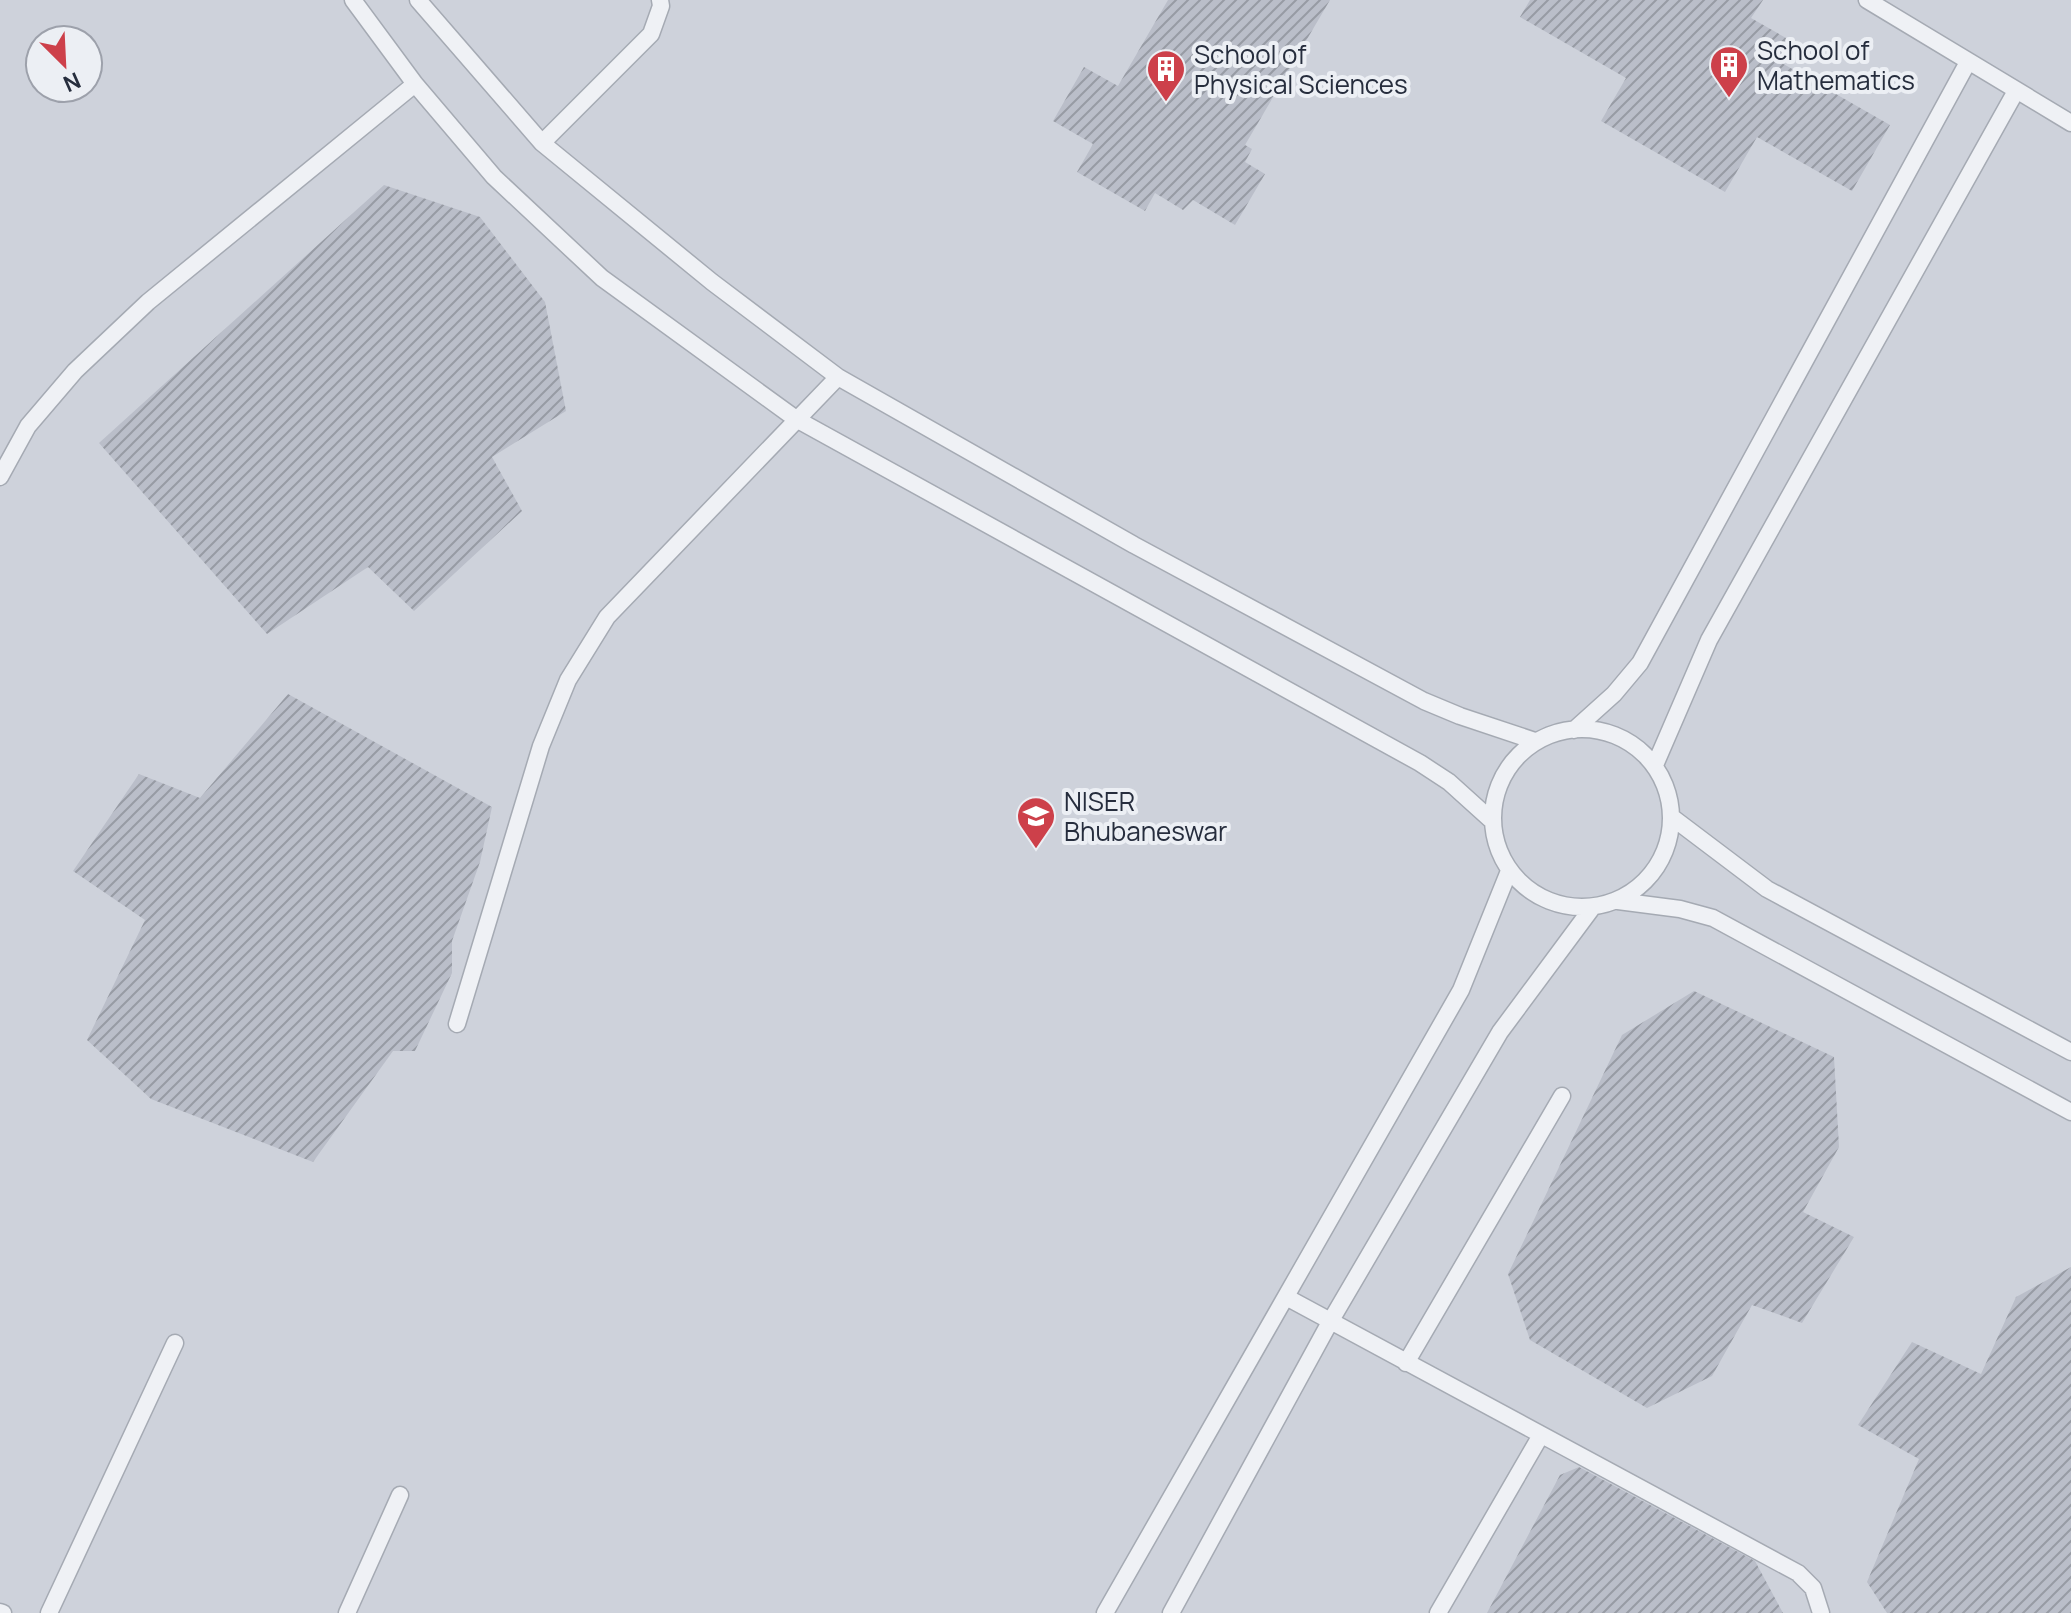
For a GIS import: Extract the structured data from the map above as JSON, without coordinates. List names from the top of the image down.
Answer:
{
  "places": {
    "building": ["School of Mathematics", "School of Physical Sciences"],
    "school or university": ["NISER Bhubaneswar"]
  },
  "north": "bottom right"
}
